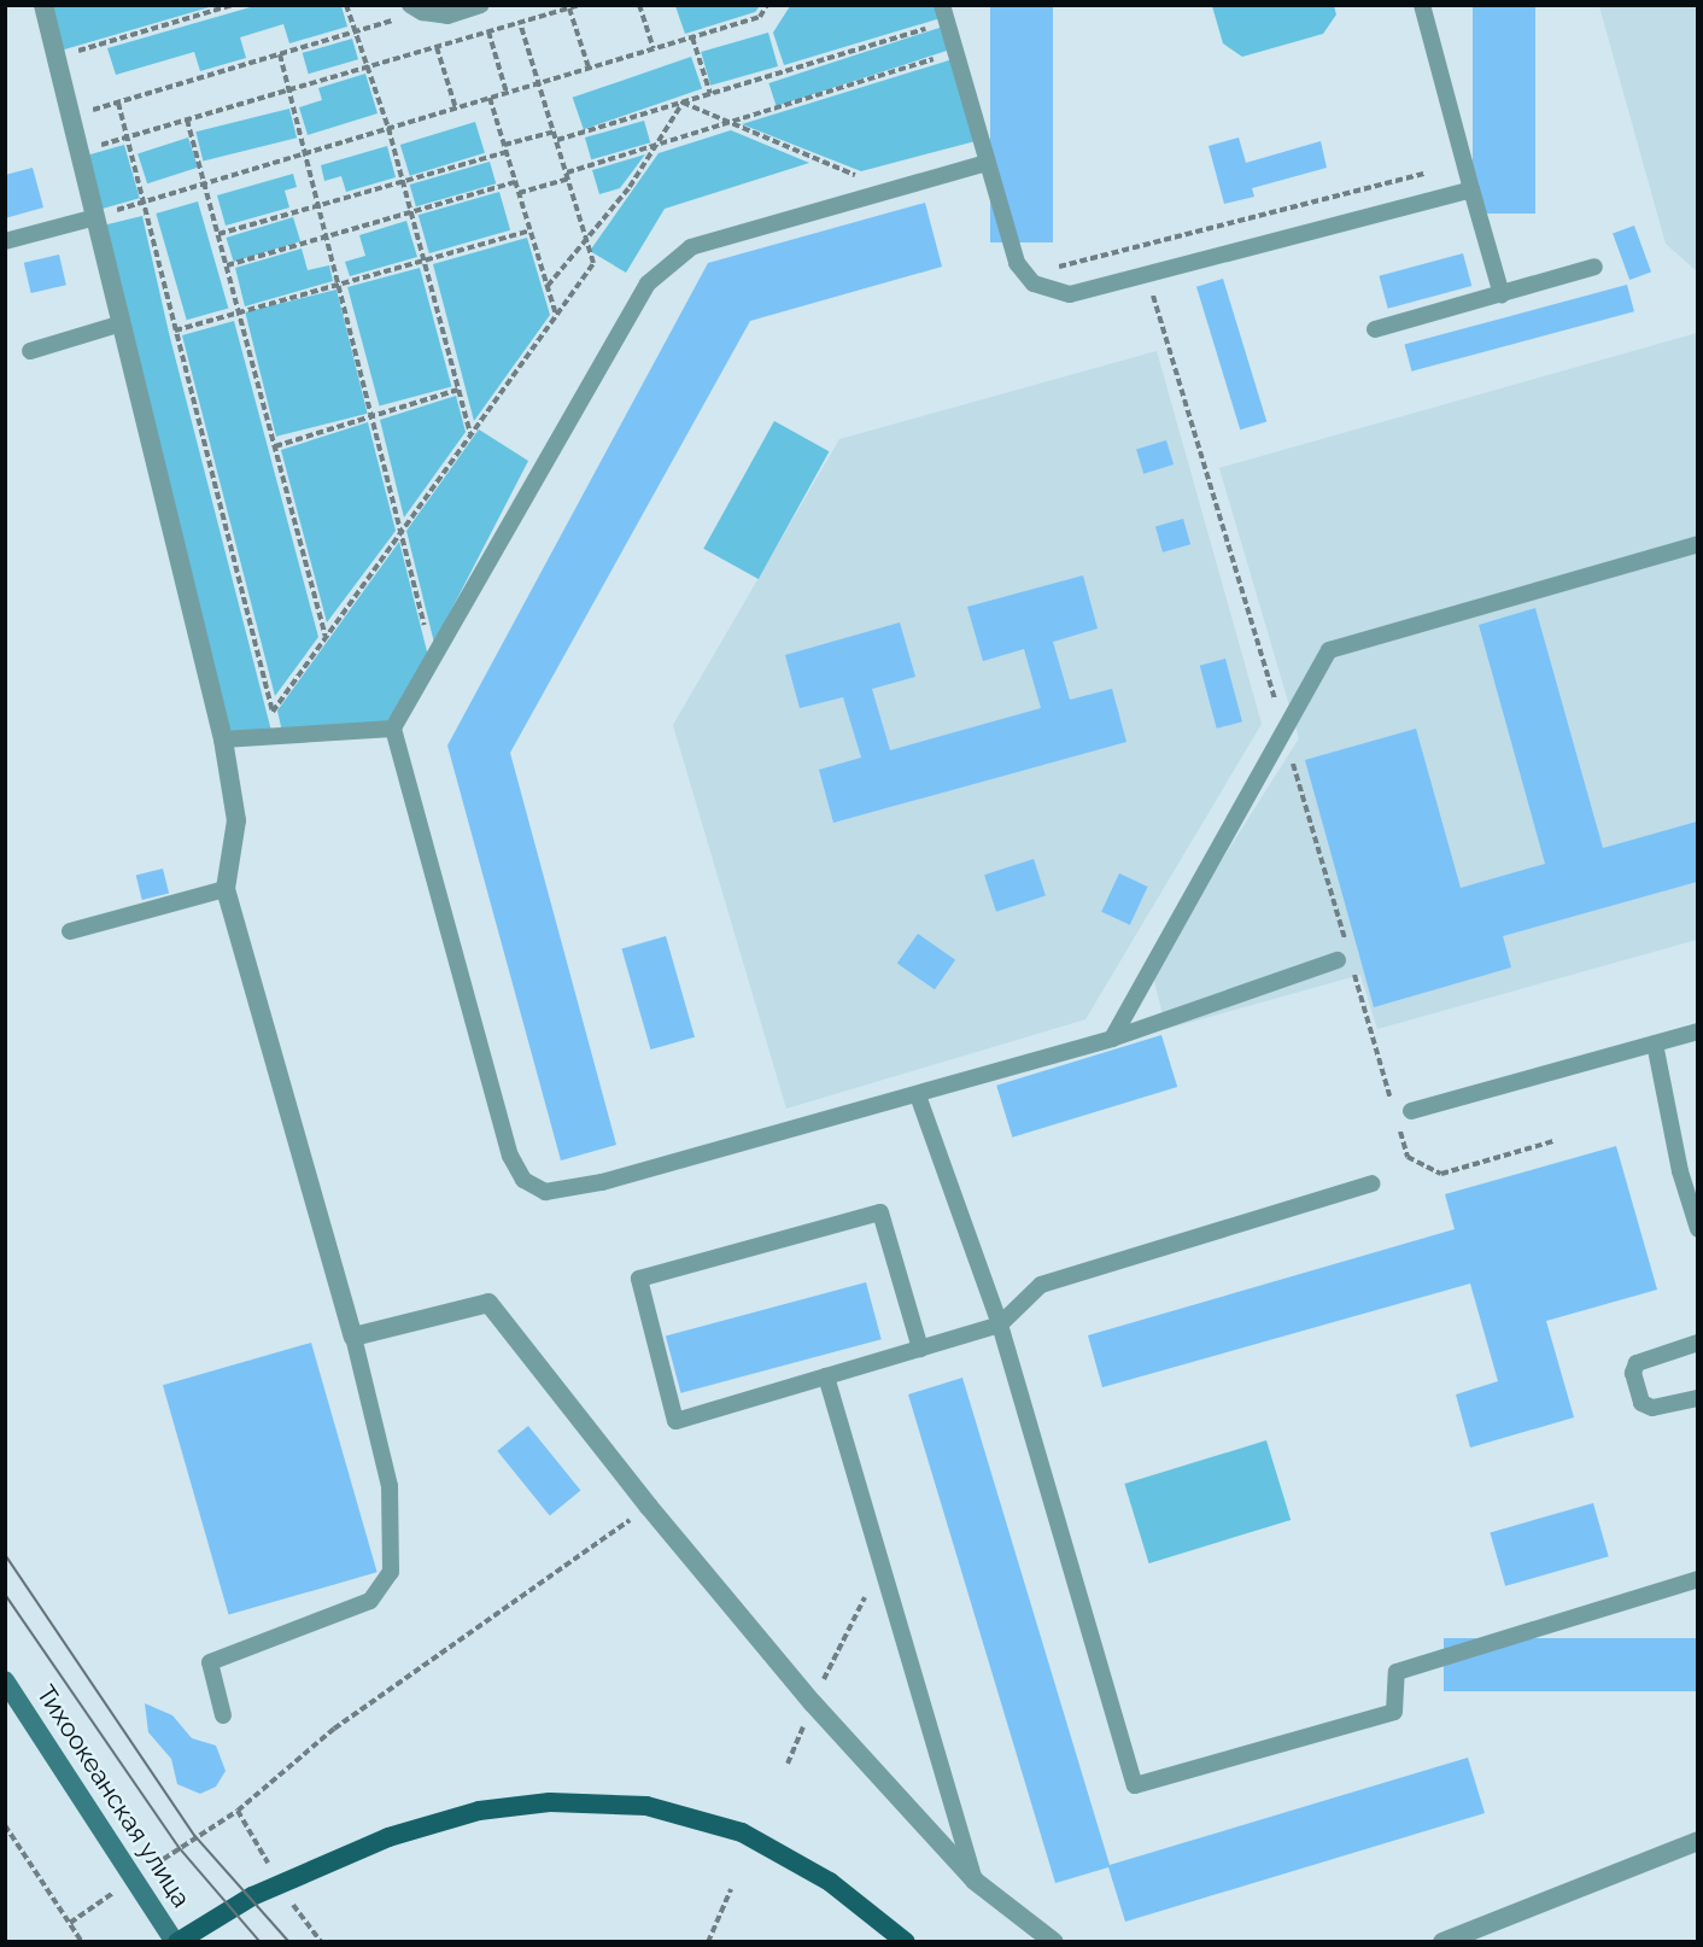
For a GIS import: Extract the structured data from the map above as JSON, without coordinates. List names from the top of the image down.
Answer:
{
  "streets": {
    "main road": ["Тихоокеанская улица"]
  }
}
